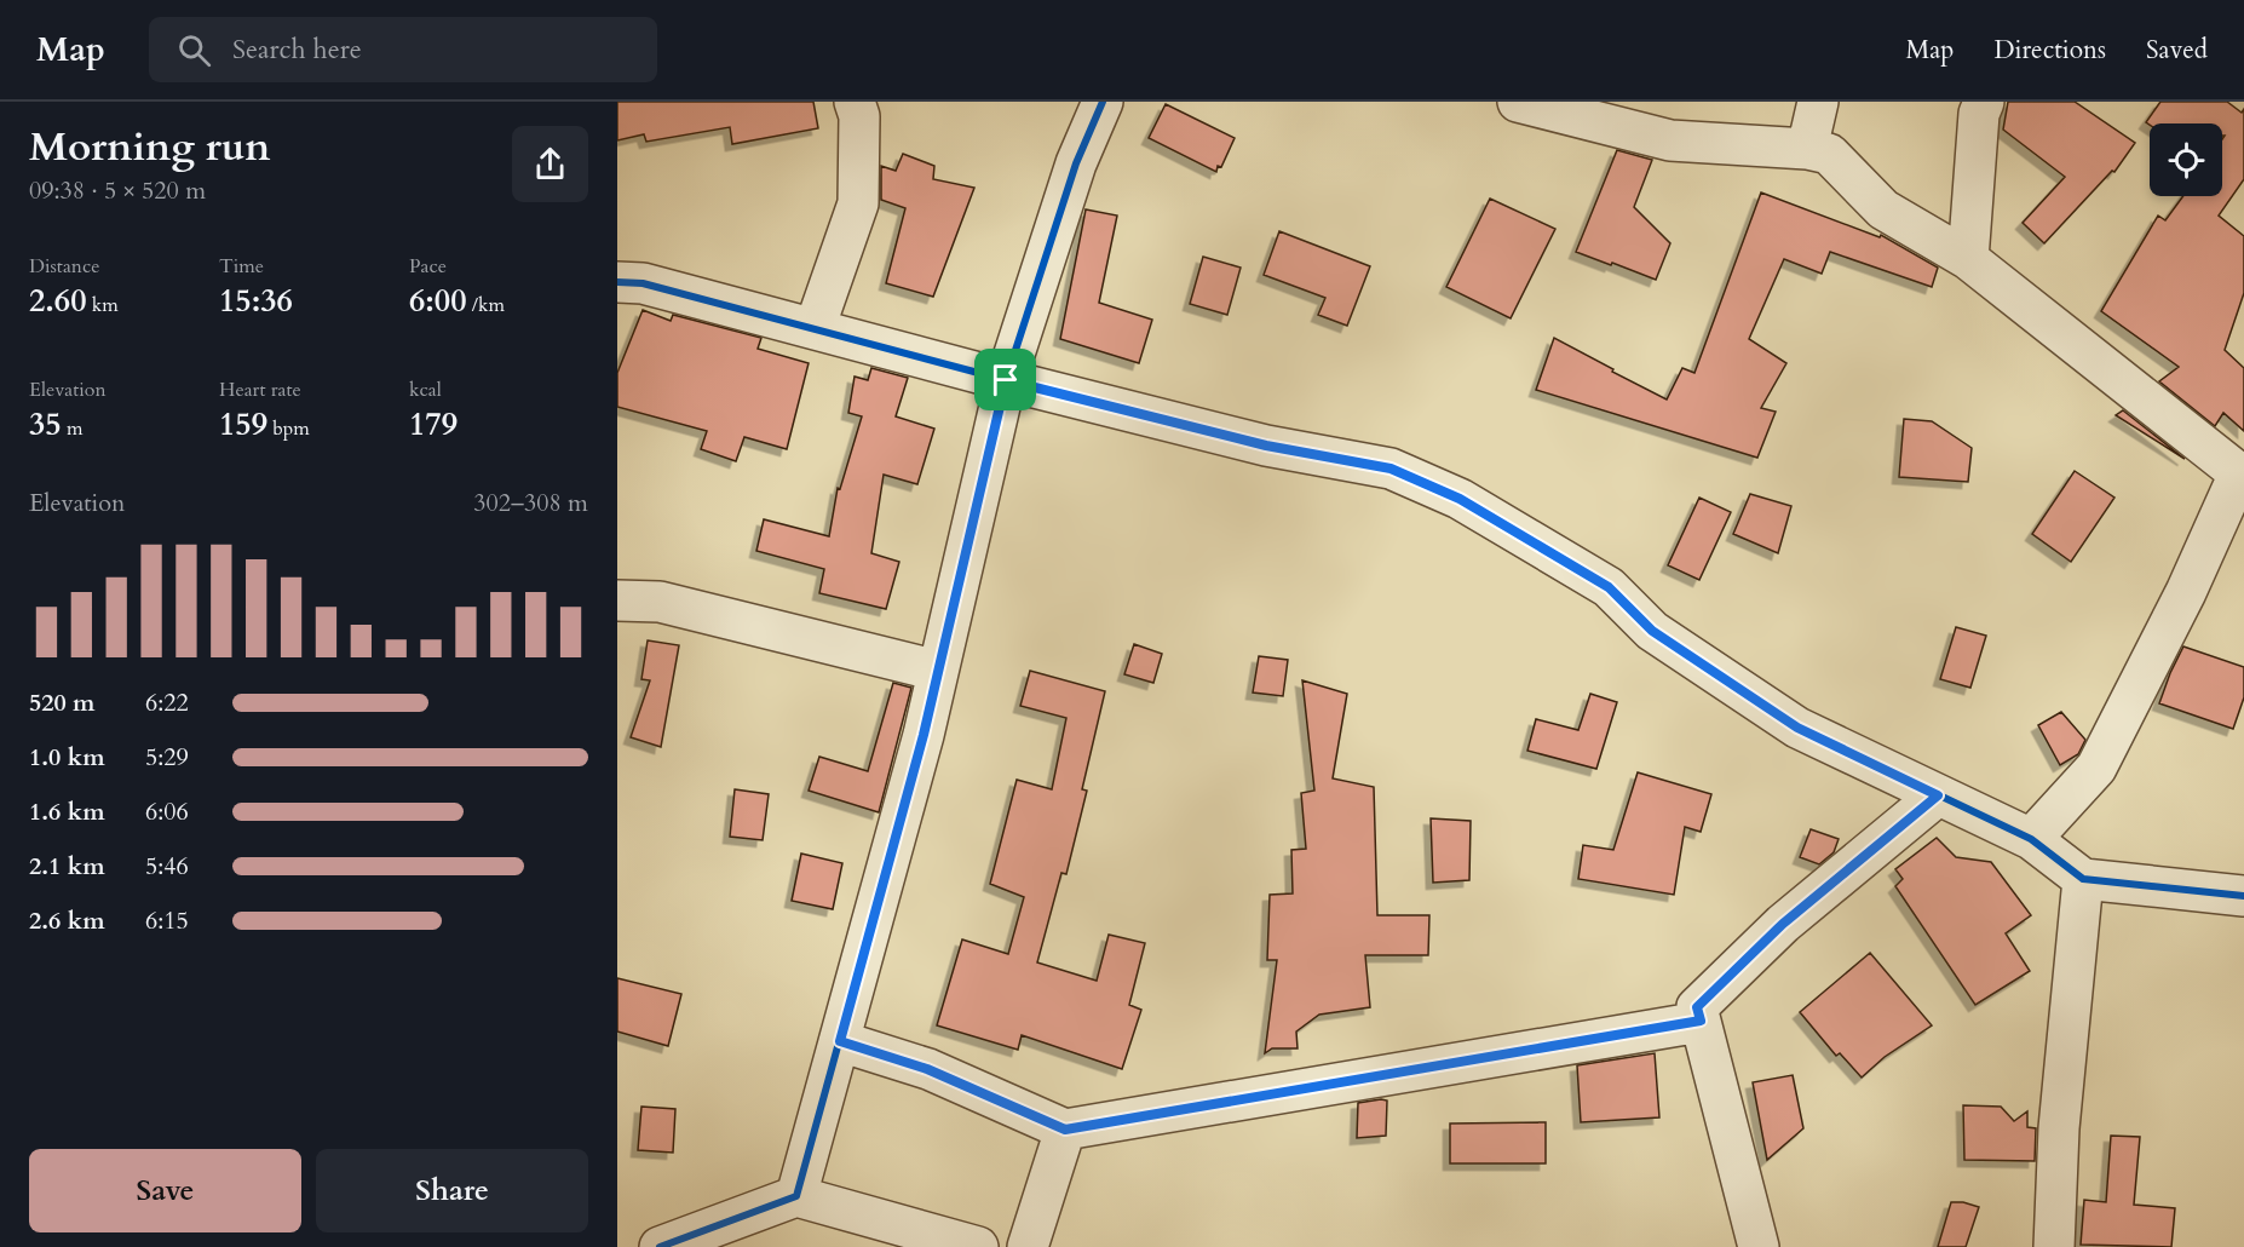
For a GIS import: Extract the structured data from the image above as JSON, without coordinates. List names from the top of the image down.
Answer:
{
  "page": {
    "header": "Map",
    "search": "Search here",
    "nav": ["Map", "Directions", "Saved"],
    "heading": ["Morning run", "09:38 · 5 × 520 m"],
    "stats": [
      ["Distance", "2.60 km"],
      ["Time", "15:36"],
      ["Pace", "6:00 /km"],
      ["Elevation", "35 m"],
      ["Heart rate", "159 bpm"],
      ["kcal", "179"]
    ],
    "chart": ["Elevation", "302–308 m"],
    "list": [
      {
        "name": "520 m",
        "note": "6:22"
      },
      {
        "name": "1.0 km",
        "note": "5:29"
      },
      {
        "name": "1.6 km",
        "note": "6:06"
      },
      {
        "name": "2.1 km",
        "note": "5:46"
      },
      {
        "name": "2.6 km",
        "note": "6:15"
      }
    ],
    "buttons": ["Save", "Share"]
  }
}
